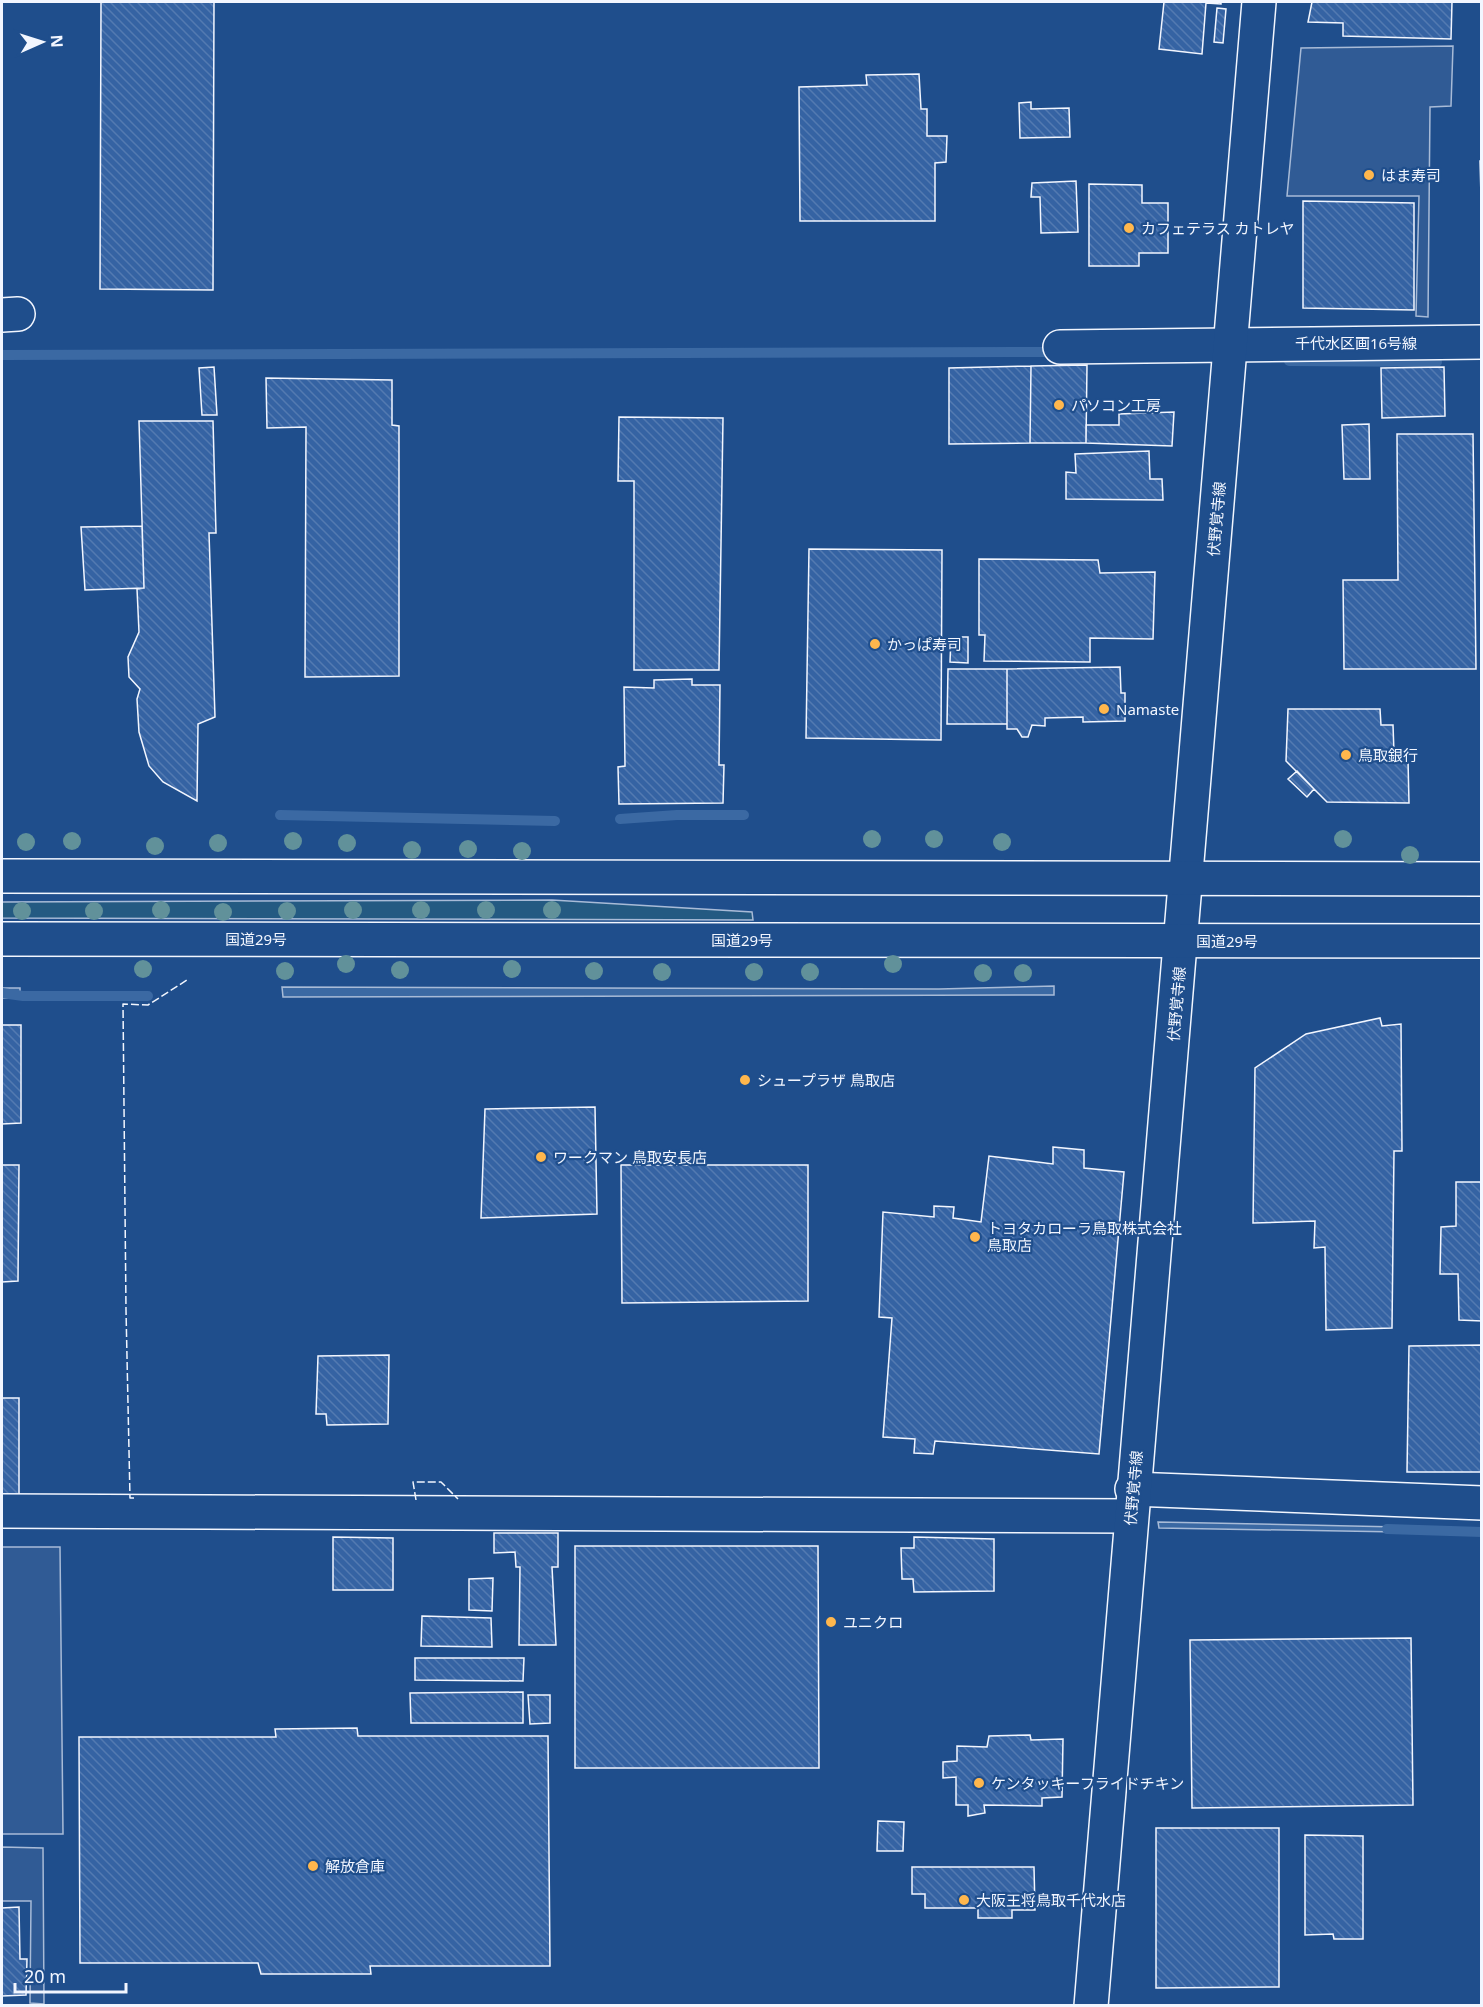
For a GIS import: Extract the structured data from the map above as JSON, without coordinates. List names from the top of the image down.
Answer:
{
  "streets": {
    "main road": ["千代水区画16号線", "伏野覚寺線", "国道29号"]
  },
  "crossings": [
    ["千代水区画16号線", "伏野覚寺線"],
    ["伏野覚寺線", "国道29号"]
  ],
  "places": [
    "はま寿司",
    "カフェテラス カトレヤ",
    "パソコン工房",
    "かっぱ寿司",
    "Namaste",
    "鳥取銀行",
    "シュープラザ 鳥取店",
    "ワークマン 鳥取安長店",
    "トヨタカローラ鳥取株式会社 鳥取店",
    "ユニクロ",
    "ケンタッキーフライドチキン",
    "解放倉庫",
    "大阪王将鳥取千代水店"
  ],
  "scale_bar": "20 m",
  "north": "right"
}
